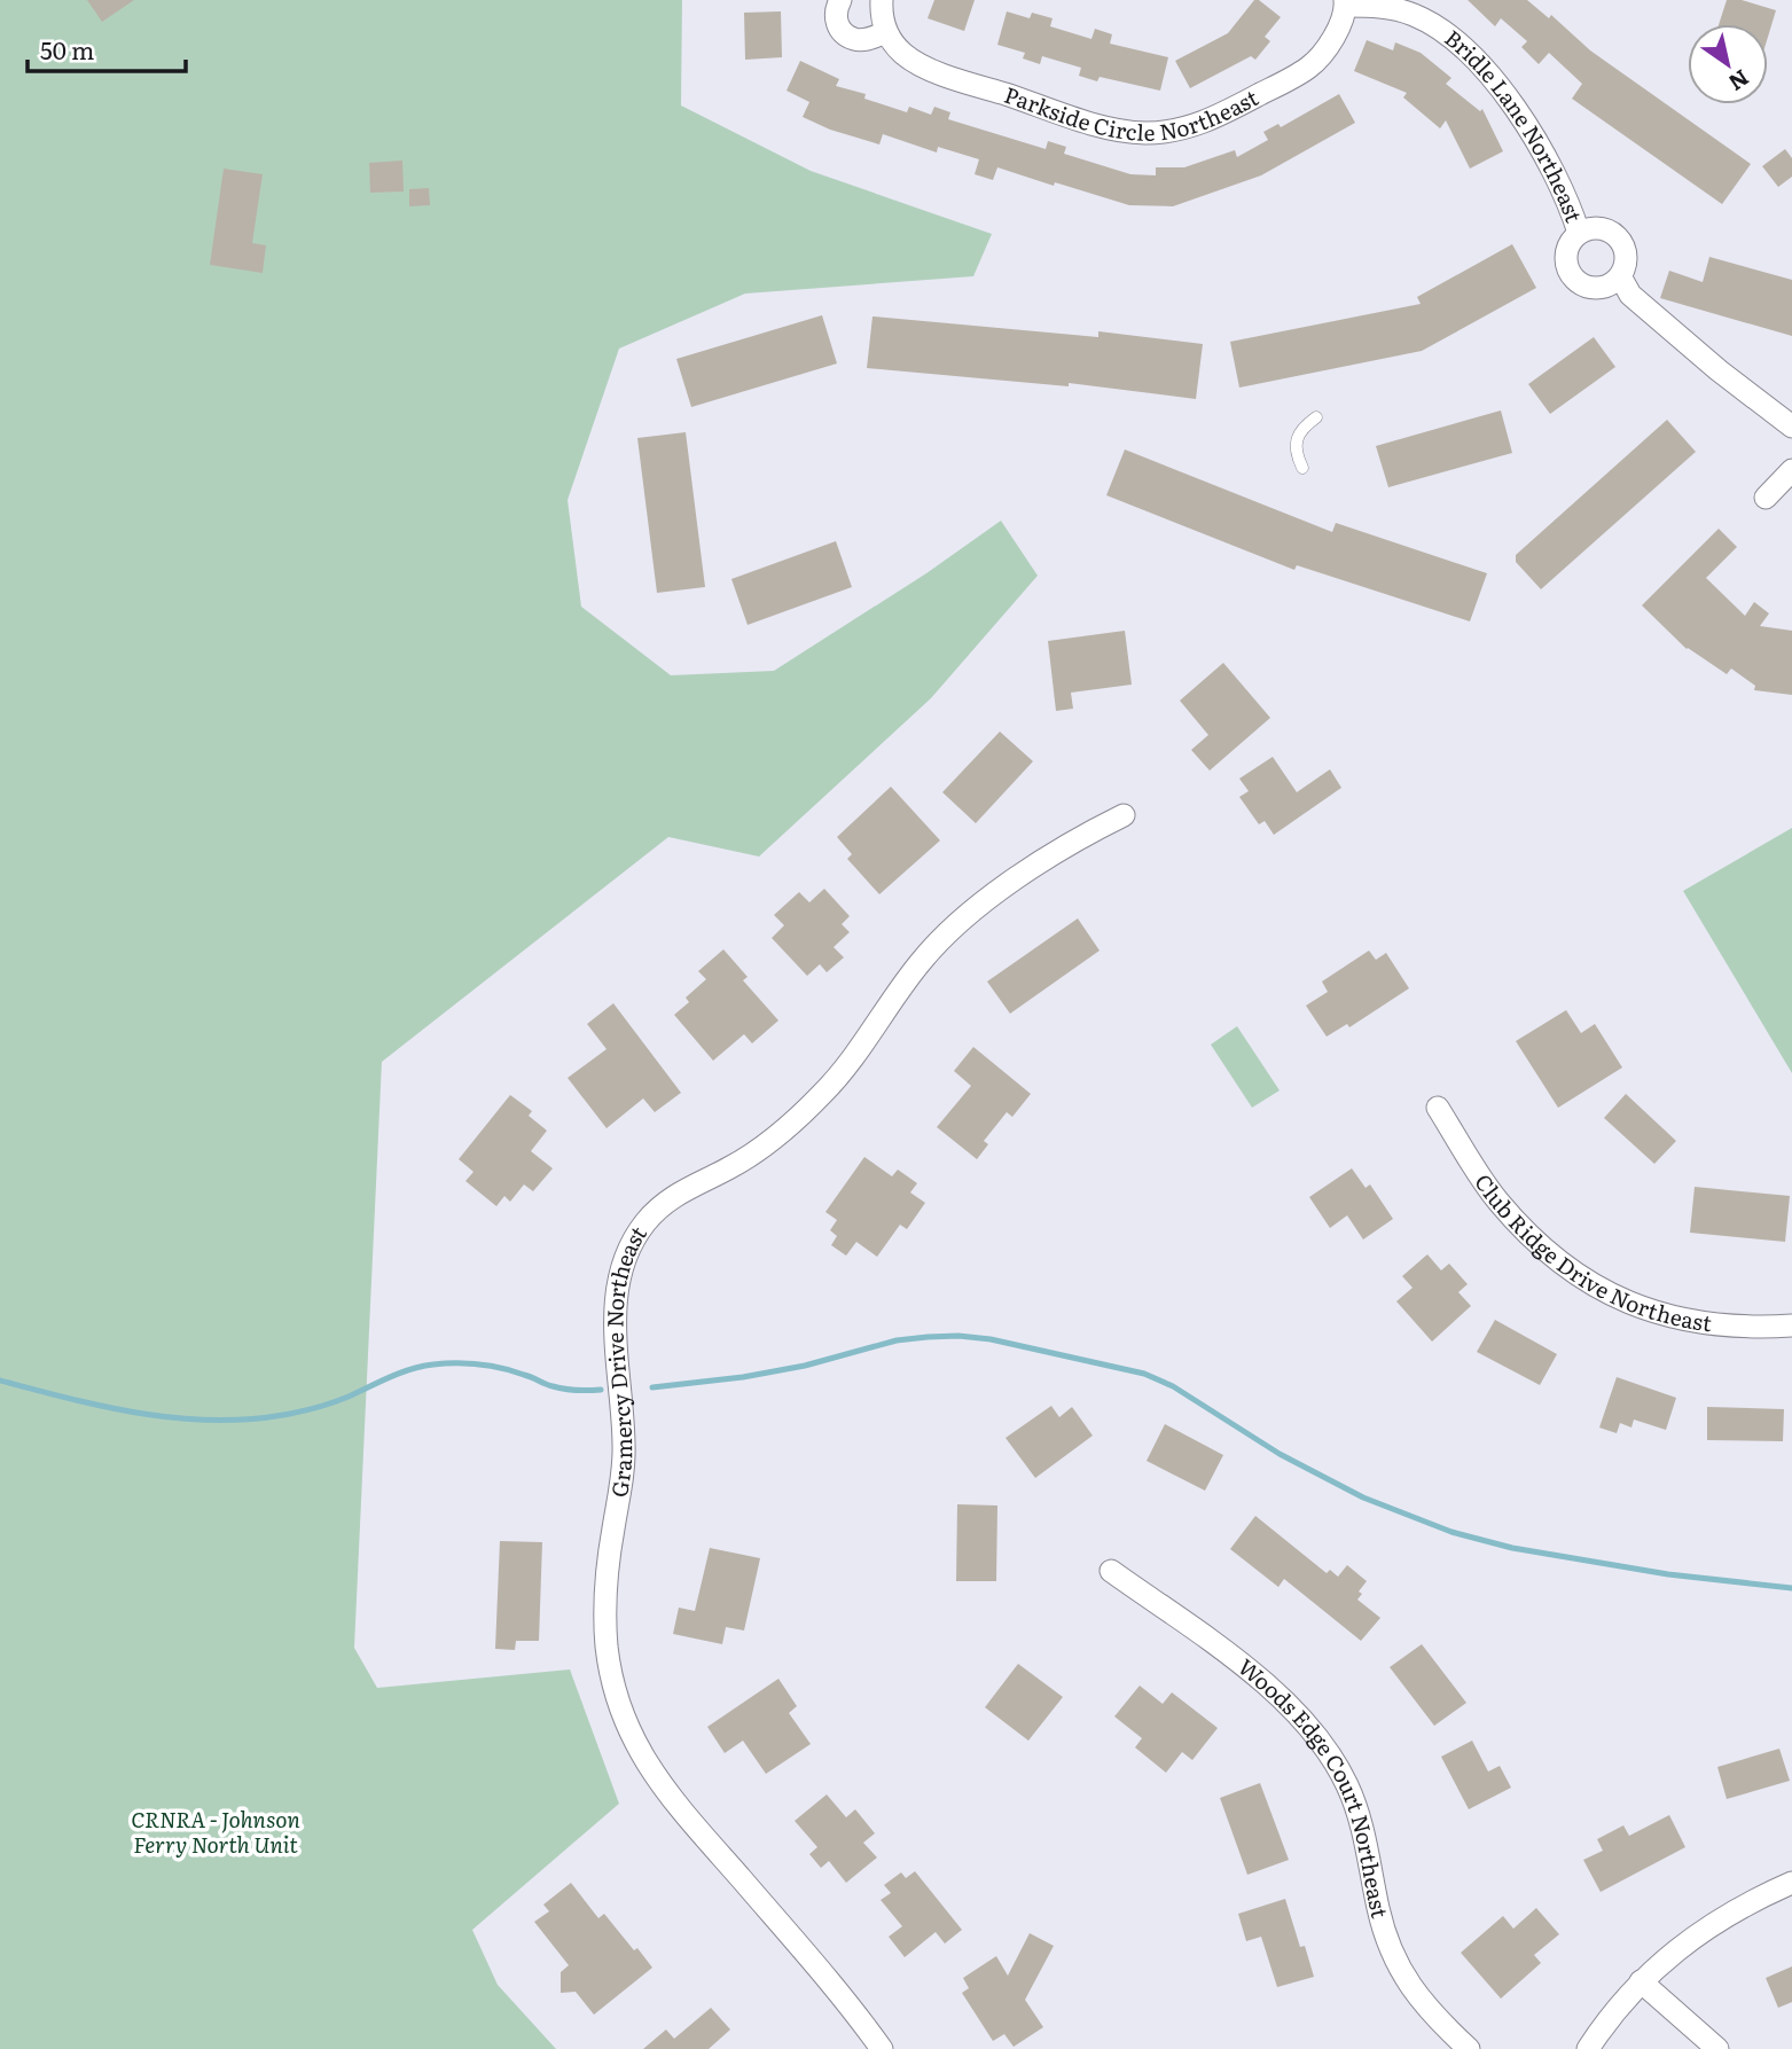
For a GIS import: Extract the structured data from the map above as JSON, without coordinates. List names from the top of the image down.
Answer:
{
  "streets": {
    "street": [
      "Parkside Circle Northeast",
      "Bridle Lane Northeast",
      "Club Ridge Drive Northeast",
      "Gramercy Drive Northeast",
      "Woods Edge Court Northeast"
    ]
  },
  "crossings": [
    ["Parkside Circle Northeast", "Bridle Lane Northeast"]
  ],
  "parks": ["CRNRA - Johnson Ferry North Unit"],
  "scale_bar": "50 m",
  "north": "bottom right"
}
